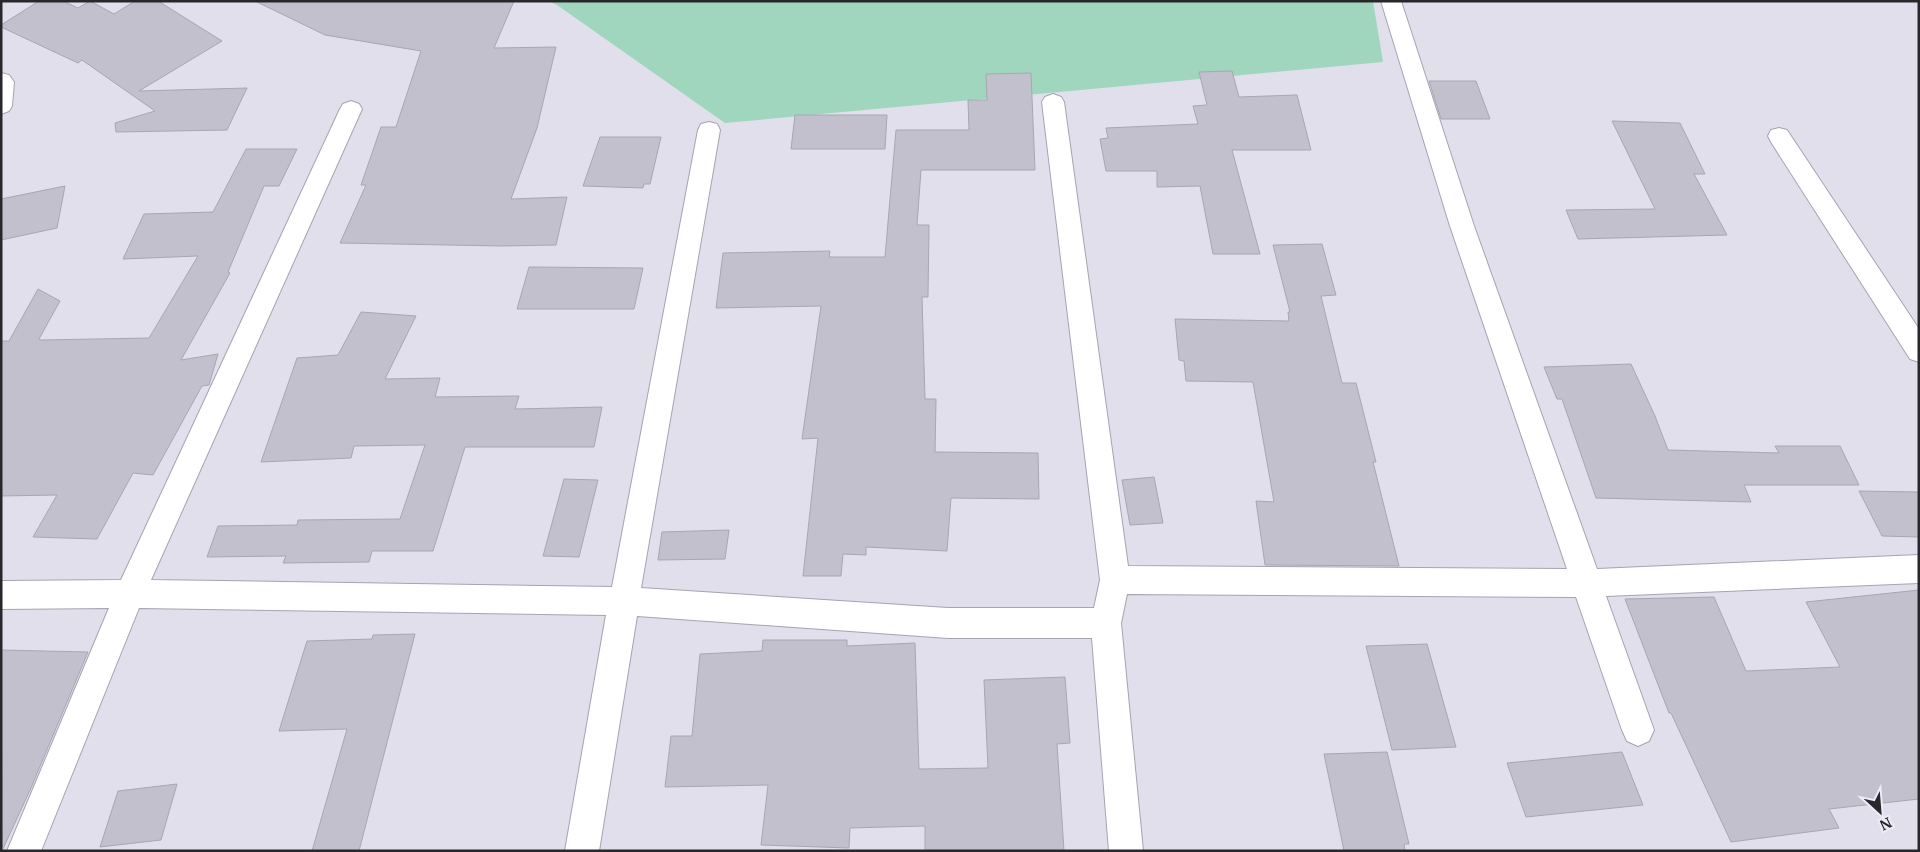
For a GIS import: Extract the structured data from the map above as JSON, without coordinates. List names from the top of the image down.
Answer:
{
  "north": "bottom right"
}
